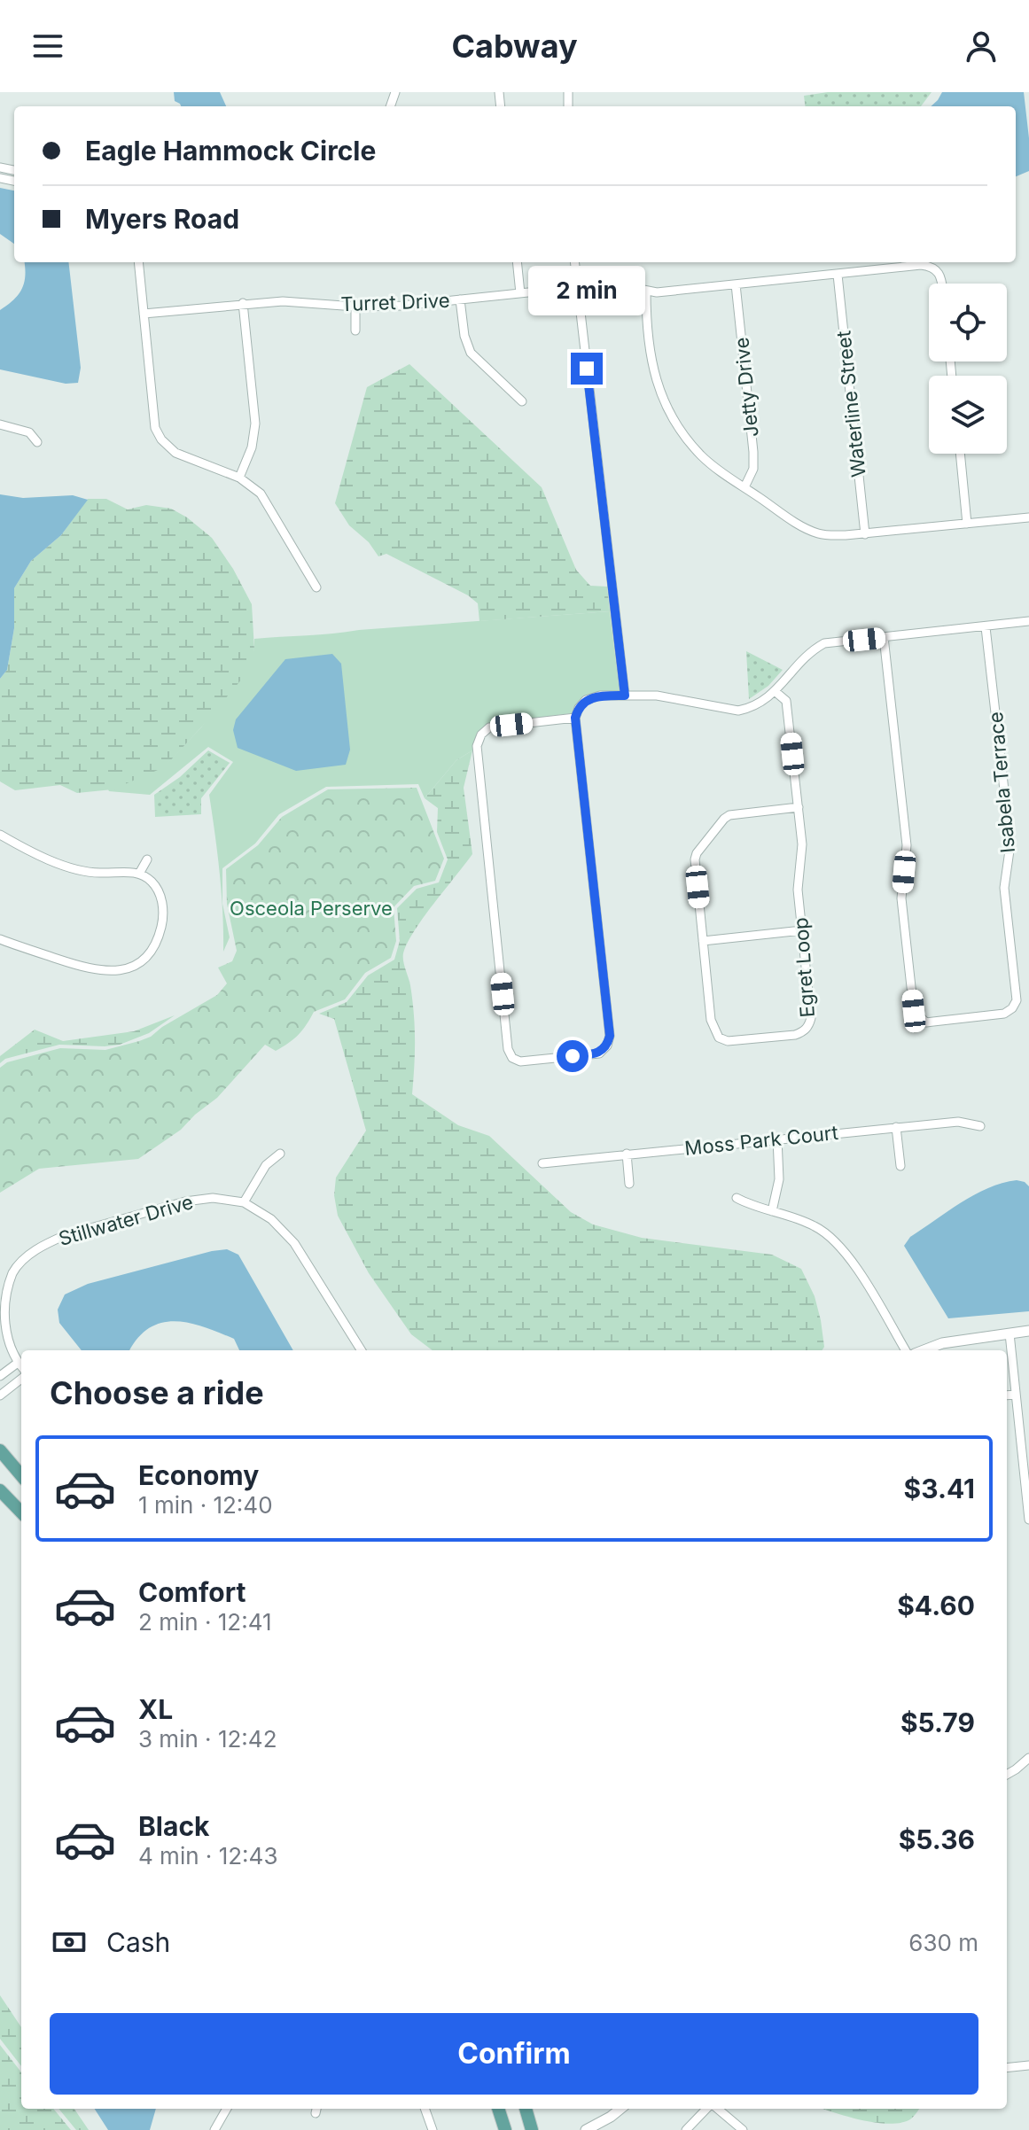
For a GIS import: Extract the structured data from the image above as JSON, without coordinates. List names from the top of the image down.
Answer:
{
  "streets": {
    "street": [
      "Turret Drive",
      "Jetty Drive",
      "Waterline Street",
      "Isabela Terrace",
      "Egret Loop",
      "Moss Park Court",
      "Stillwater Drive"
    ]
  },
  "crossings": [
    ["Turret Drive", "Jetty Drive"],
    ["Turret Drive", "Waterline Street"]
  ],
  "parks": ["Osceola Perserve"],
  "page": {
    "header": "Cabway",
    "banner": ["Eagle Hammock Circle", "Myers Road"],
    "bubble": "2 min",
    "heading": "Choose a ride",
    "list": [
      {
        "name": "Economy",
        "note": "1 min · 12:40",
        "value": "$3.41"
      },
      {
        "name": "Comfort",
        "note": "2 min · 12:41",
        "value": "$4.60"
      },
      {
        "name": "XL",
        "note": "3 min · 12:42",
        "value": "$5.79"
      },
      {
        "name": "Black",
        "note": "4 min · 12:43",
        "value": "$5.36"
      }
    ],
    "pay": ["Cash", "630 m"],
    "buttons": "Confirm"
  }
}
